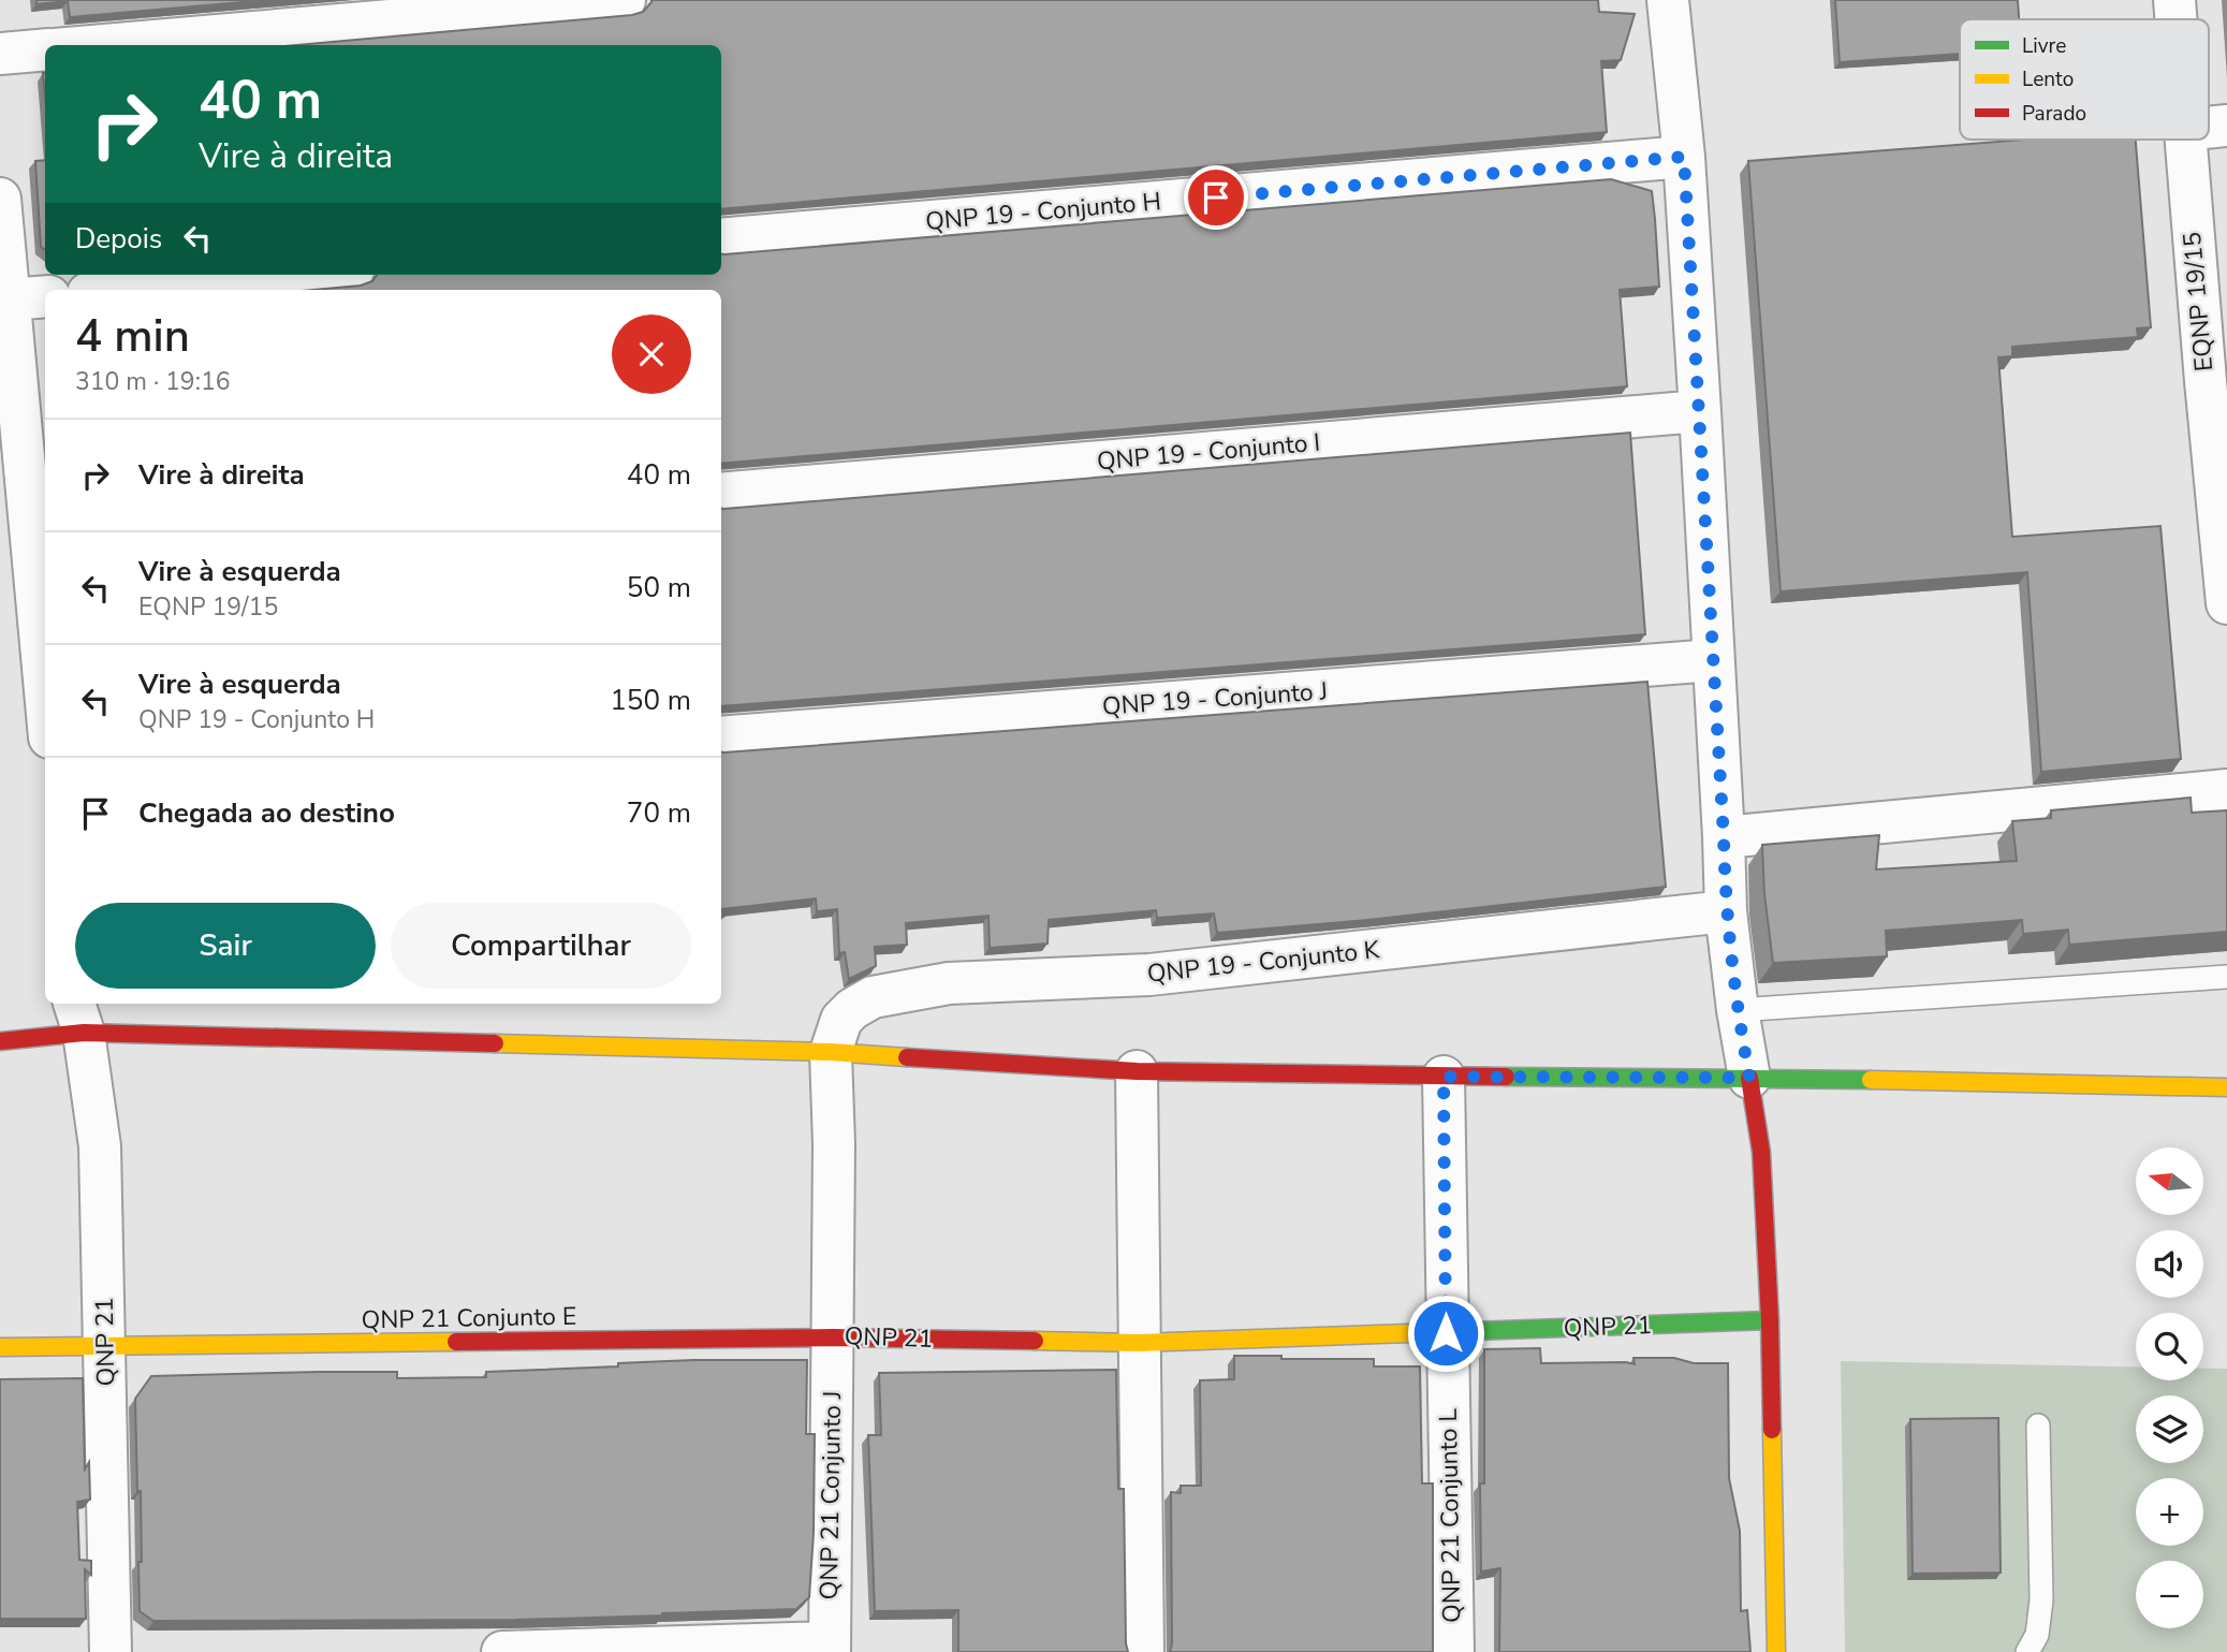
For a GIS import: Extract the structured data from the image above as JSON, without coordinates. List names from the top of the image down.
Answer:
{
  "streets": {
    "street": [
      "QNP 19 - Conjunto H",
      "EQNP 19/15",
      "QNP 19 - Conjunto I",
      "QNP 19 - Conjunto J",
      "QNP 19 - Conjunto K",
      "QNP 21 Conjunto E",
      "QNP 21",
      "QNP 21 Conjunto J",
      "QNP 21 Conjunto L"
    ]
  },
  "crossings": [
    ["QNP 19 - Conjunto K", "QNP 21"],
    ["QNP 21 Conjunto E", "QNP 21"],
    ["QNP 21 Conjunto E", "QNP 21 Conjunto J"],
    ["QNP 21", "QNP 21 Conjunto J"],
    ["QNP 21", "QNP 21 Conjunto L"]
  ],
  "legend": ["Livre", "Lento", "Parado"],
  "north": "left",
  "page": {
    "turn": ["40 m", "Vire à direita"],
    "then": "Depois",
    "heading": ["4 min", "310 m · 19:16"],
    "list": [
      {
        "name": "Vire à direita",
        "value": "40 m"
      },
      {
        "name": "Vire à esquerda",
        "note": "EQNP 19/15",
        "value": "50 m"
      },
      {
        "name": "Vire à esquerda",
        "note": "QNP 19 - Conjunto H",
        "value": "150 m"
      },
      {
        "name": "Chegada ao destino",
        "value": "70 m"
      }
    ],
    "buttons": ["Sair", "Compartilhar"],
    "map_buttons": ["+", "−"]
  }
}
